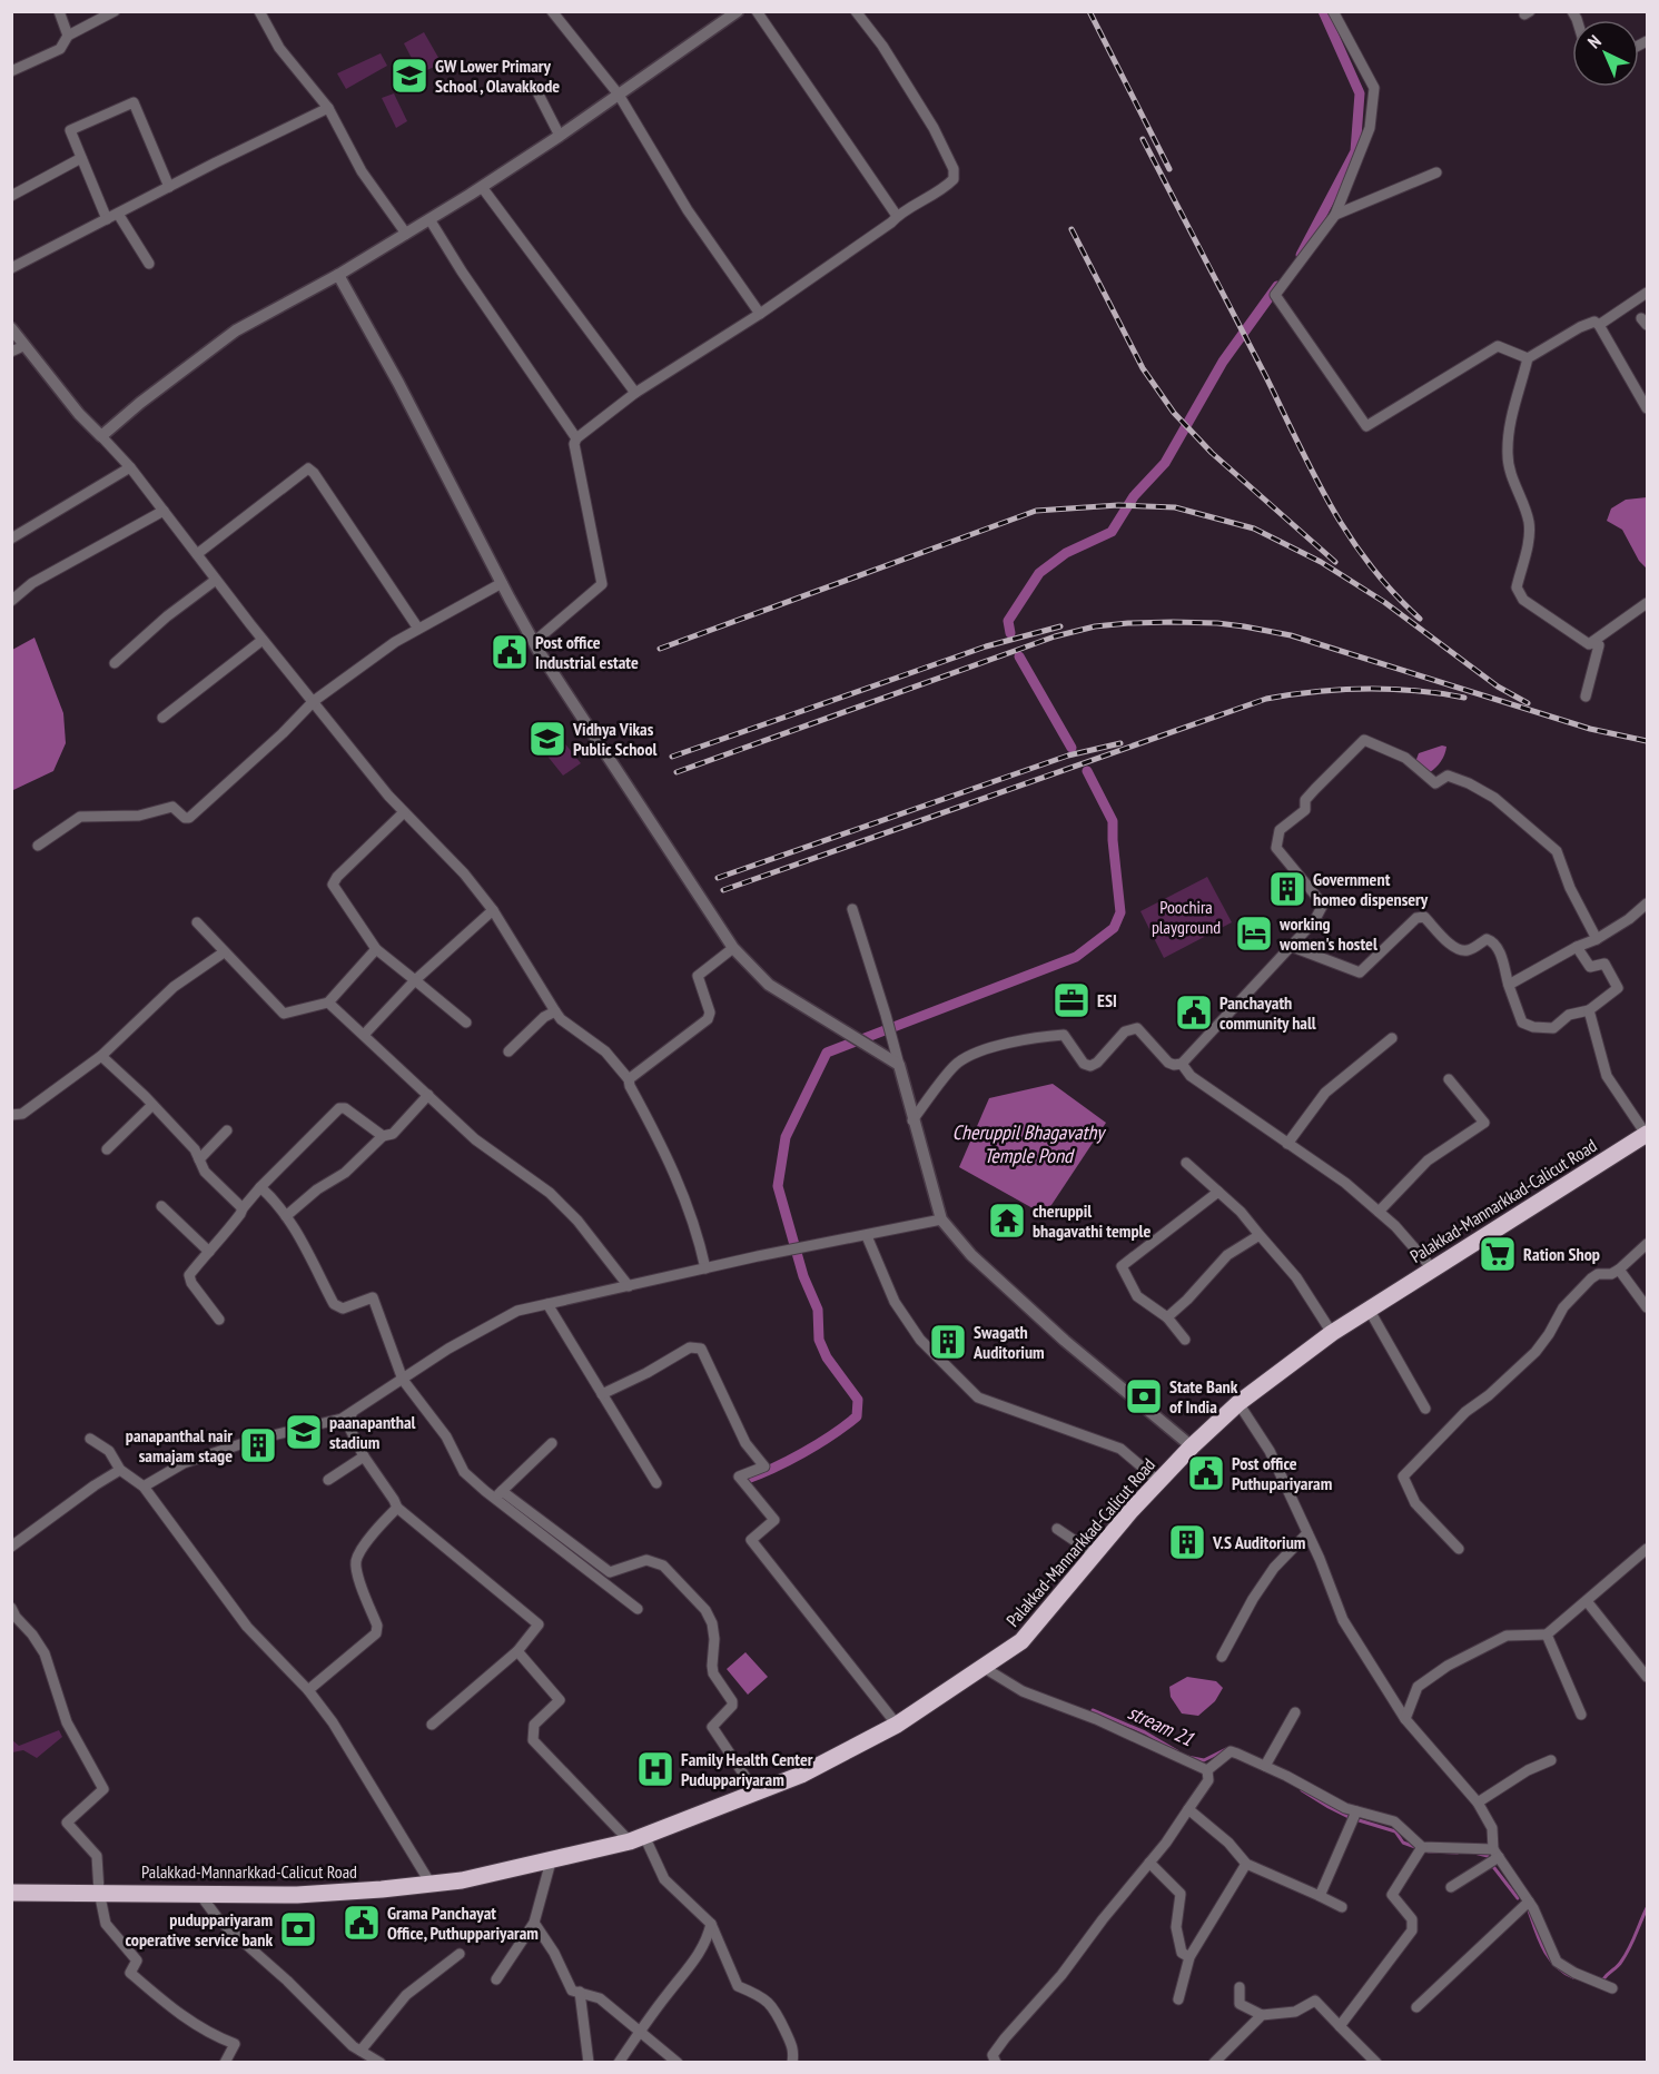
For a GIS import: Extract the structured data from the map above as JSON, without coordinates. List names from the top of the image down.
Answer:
{
  "streets": {
    "highway": ["Palakkad-Mannarkkad-Calicut Road"]
  },
  "water": ["Cheruppil Bhagavathy Temple Pond", "stream 21"],
  "parks": ["Poochira playground"],
  "places": {
    "school or university": ["GW Lower Primary School , Olavakkode", "Vidhya Vikas Public School", "paanapanthal stadium"],
    "public building": [
      "Post office Industrial estate",
      "Panchayath community hall",
      "Post office Puthupariyaram",
      "Grama Panchayat Office, Puthuppariyaram"
    ],
    "building": [
      "Government homeo dispensery",
      "Swagath Auditorium",
      "panapanthal nair samajam stage",
      "V.S Auditorium"
    ],
    "hotel": ["working women's hostel"],
    "office": ["ESI"],
    "temple": ["cheruppil bhagavathi temple"],
    "supermarket": ["Ration Shop"],
    "bank": ["State Bank of India", "puduppariyaram coperative service bank"],
    "hospital": ["Family Health Center Puduppariyaram"]
  },
  "north": "top left"
}
